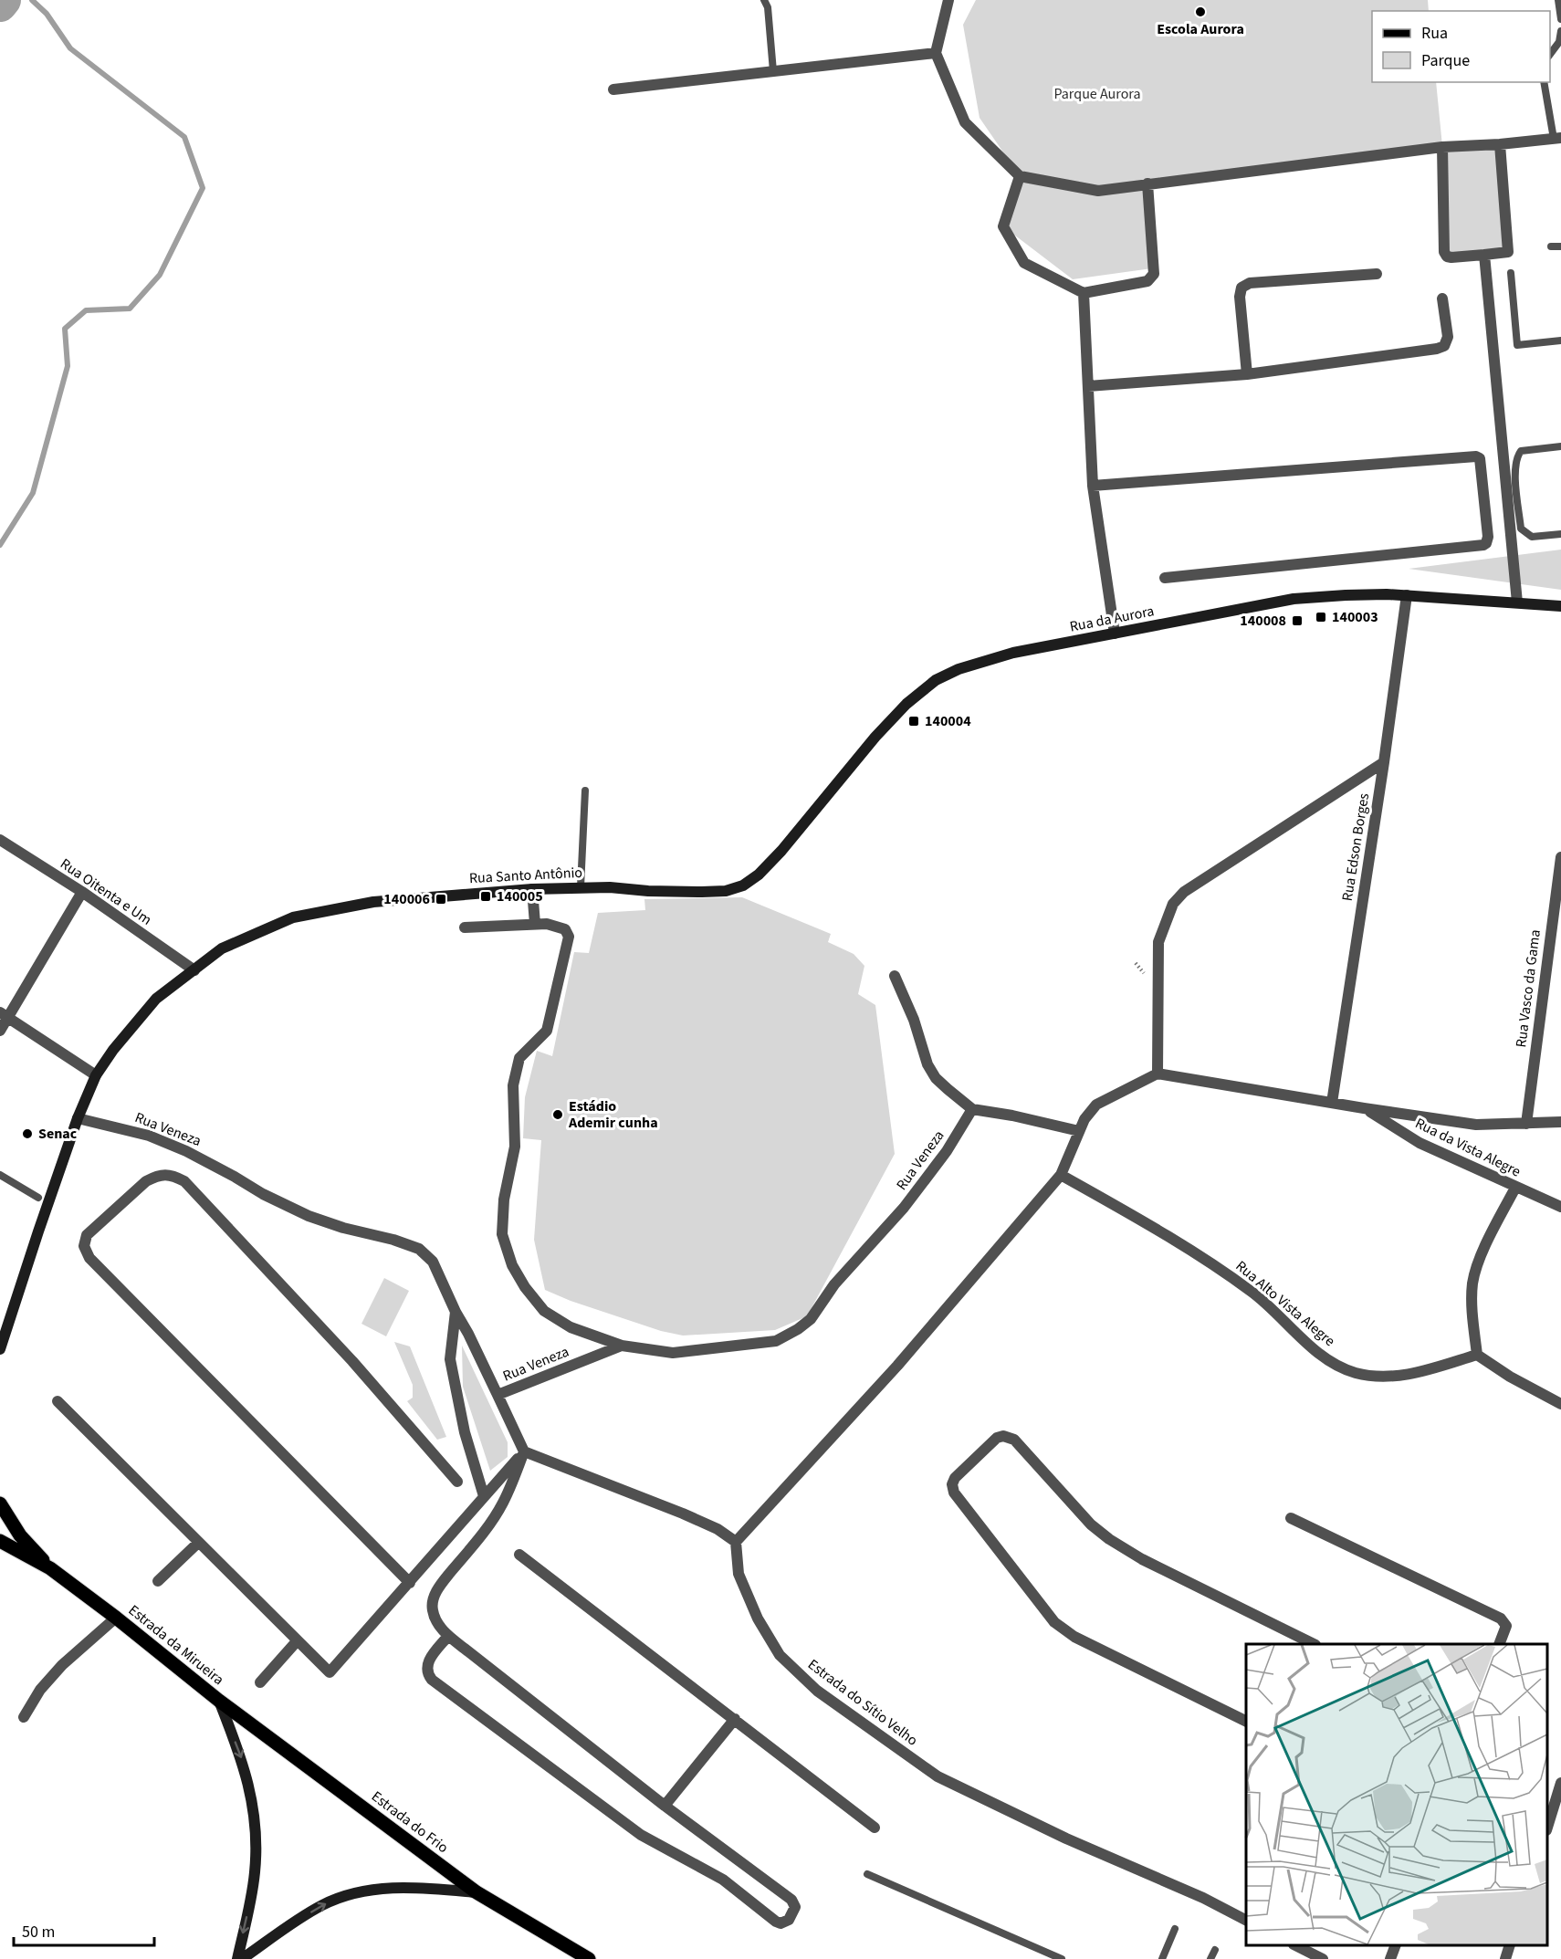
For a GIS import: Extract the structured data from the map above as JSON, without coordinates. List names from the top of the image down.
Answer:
{
  "streets": {
    "main road": [
      "Rua da Aurora",
      "Rua Santo Antônio",
      "Estrada da Mirueira",
      "Estrada do Frio"
    ],
    "street": [
      "Rua Edson Borges",
      "Rua Oitenta e Um",
      "Rua Vasco da Gama",
      "Rua Veneza",
      "Rua da Vista Alegre",
      "Rua Alto Vista Alegre",
      "Estrada do Sítio Velho"
    ]
  },
  "crossings": [
    ["Rua da Aurora", "Rua Edson Borges"],
    ["Rua da Aurora", "Rua Santo Antônio"],
    ["Rua Santo Antônio", "Rua Oitenta e Um"],
    ["Estrada da Mirueira", "Estrada do Frio"]
  ],
  "one_way": ["Estrada da Mirueira"],
  "parks": ["Parque Aurora"],
  "places": {
    "other": ["Escola Aurora", "Estádio Ademir cunha", "Senac"],
    "transit": [
      "140003",
      "140008",
      "140004",
      "140005",
      "140006"
    ]
  },
  "legend": ["Rua", "Parque"],
  "scale_bar": "50 m"
}
